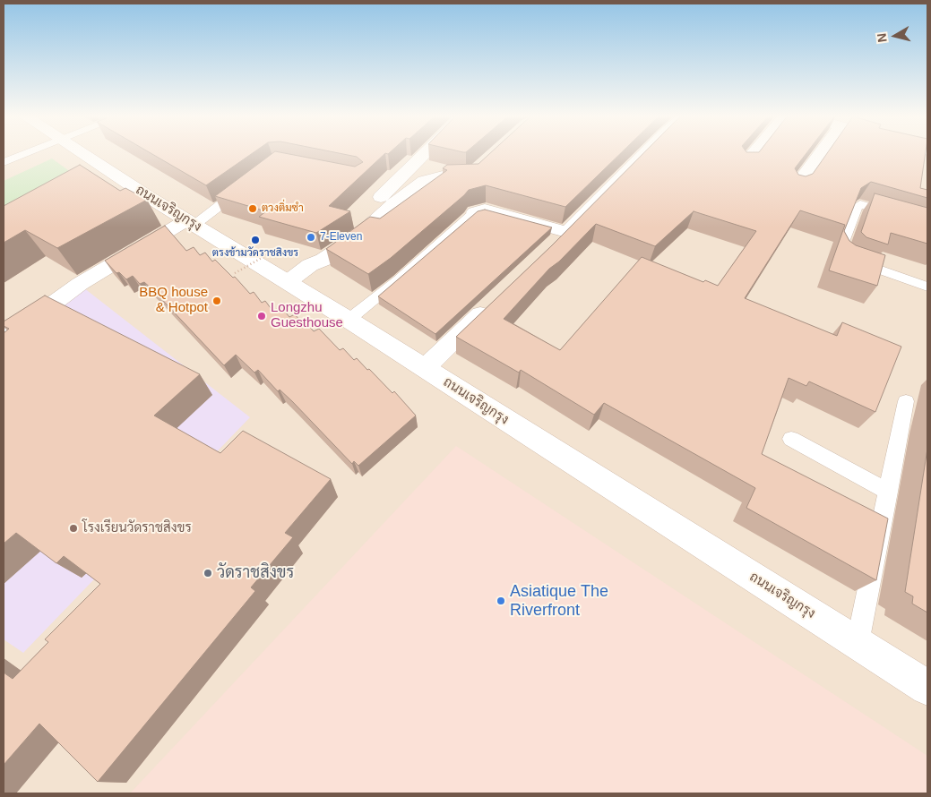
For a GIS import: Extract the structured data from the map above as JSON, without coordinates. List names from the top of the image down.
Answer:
{
  "streets": {
    "street": ["ถนนเจริญกรุง"]
  },
  "places": [
    "ตวงติ่มซำ",
    "7-Eleven",
    "ตรงข้ามวัดราชสิงขร",
    "BBQ house & Hotpot",
    "Longzhu Guesthouse",
    "โรงเรียนวัดราชสิงขร",
    "วัดราชสิงขร",
    "Asiatique The Riverfront"
  ],
  "north": "left"
}
